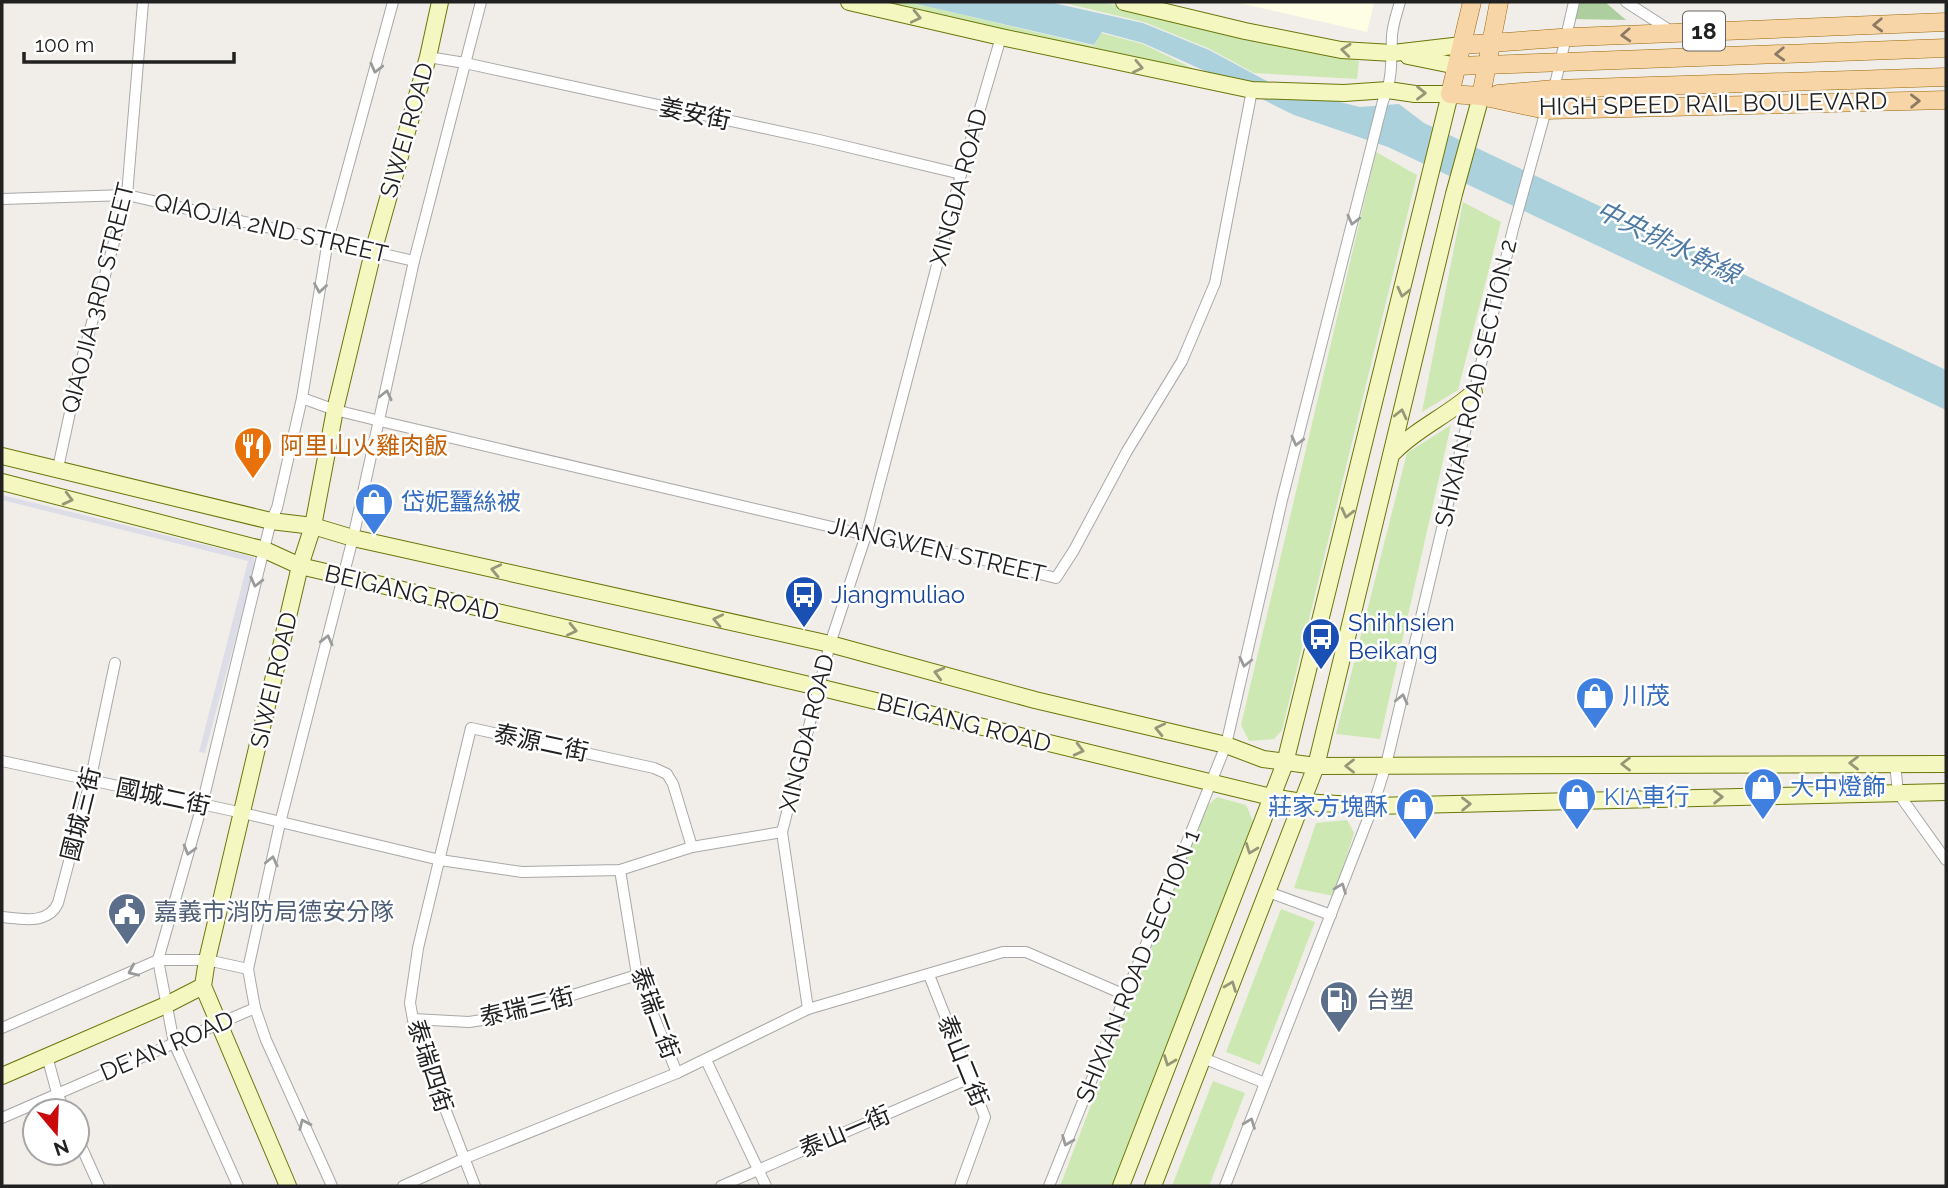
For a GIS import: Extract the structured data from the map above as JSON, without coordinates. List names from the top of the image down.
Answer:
{
  "streets": {
    "main road": ["18", "HIGH SPEED RAIL BOULEVARD"],
    "street": [
      "姜安街",
      "SIWEI ROAD",
      "XINGDA ROAD",
      "QIAOJIA 2ND STREET",
      "QIAOJIA 3RD STREET",
      "SHIXIAN ROAD SECTION 2",
      "JIANGWEN STREET",
      "BEIGANG ROAD",
      "泰源二街",
      "國城二街",
      "國城三街",
      "SHIXIAN ROAD SECTION 1",
      "泰瑞三街",
      "泰瑞二街",
      "DE'AN ROAD",
      "泰山二街",
      "泰瑞四街",
      "泰山一街"
    ]
  },
  "crossings": [
    ["HIGH SPEED RAIL BOULEVARD", "XINGDA ROAD"],
    ["HIGH SPEED RAIL BOULEVARD", "SHIXIAN ROAD SECTION 2"],
    ["HIGH SPEED RAIL BOULEVARD", "JIANGWEN STREET"],
    ["姜安街", "SIWEI ROAD"],
    ["姜安街", "XINGDA ROAD"],
    ["SIWEI ROAD", "QIAOJIA 2ND STREET"],
    ["SIWEI ROAD", "JIANGWEN STREET"],
    ["SIWEI ROAD", "BEIGANG ROAD"],
    ["SIWEI ROAD", "國城二街"],
    ["SIWEI ROAD", "DE'AN ROAD"],
    ["XINGDA ROAD", "JIANGWEN STREET"],
    ["XINGDA ROAD", "BEIGANG ROAD"],
    ["XINGDA ROAD", "國城二街"],
    ["QIAOJIA 2ND STREET", "QIAOJIA 3RD STREET"],
    ["QIAOJIA 3RD STREET", "BEIGANG ROAD"],
    ["SHIXIAN ROAD SECTION 2", "BEIGANG ROAD"],
    ["BEIGANG ROAD", "SHIXIAN ROAD SECTION 1"],
    ["泰源二街", "國城二街"],
    ["泰源二街", "泰瑞四街"],
    ["國城二街", "國城三街"],
    ["國城二街", "泰瑞二街"],
    ["國城二街", "泰瑞四街"],
    ["泰瑞三街", "泰瑞二街"],
    ["泰瑞三街", "泰瑞四街"],
    ["泰瑞二街", "泰山一街"],
    ["泰山二街", "泰山一街"]
  ],
  "water": ["中央排水幹線"],
  "places": {
    "restaurant": ["阿里山火雞肉飯"],
    "shop": [
      "岱妮蠶絲被",
      "川茂",
      "大中燈飾",
      "KIA車行",
      "莊家方塊酥"
    ],
    "bus stop": ["Jiangmuliao", "Shihhsien Beikang"],
    "public building": ["嘉義市消防局德安分隊"],
    "fuel station": ["台塑"]
  },
  "scale_bar": "100 m",
  "north": "bottom"
}
